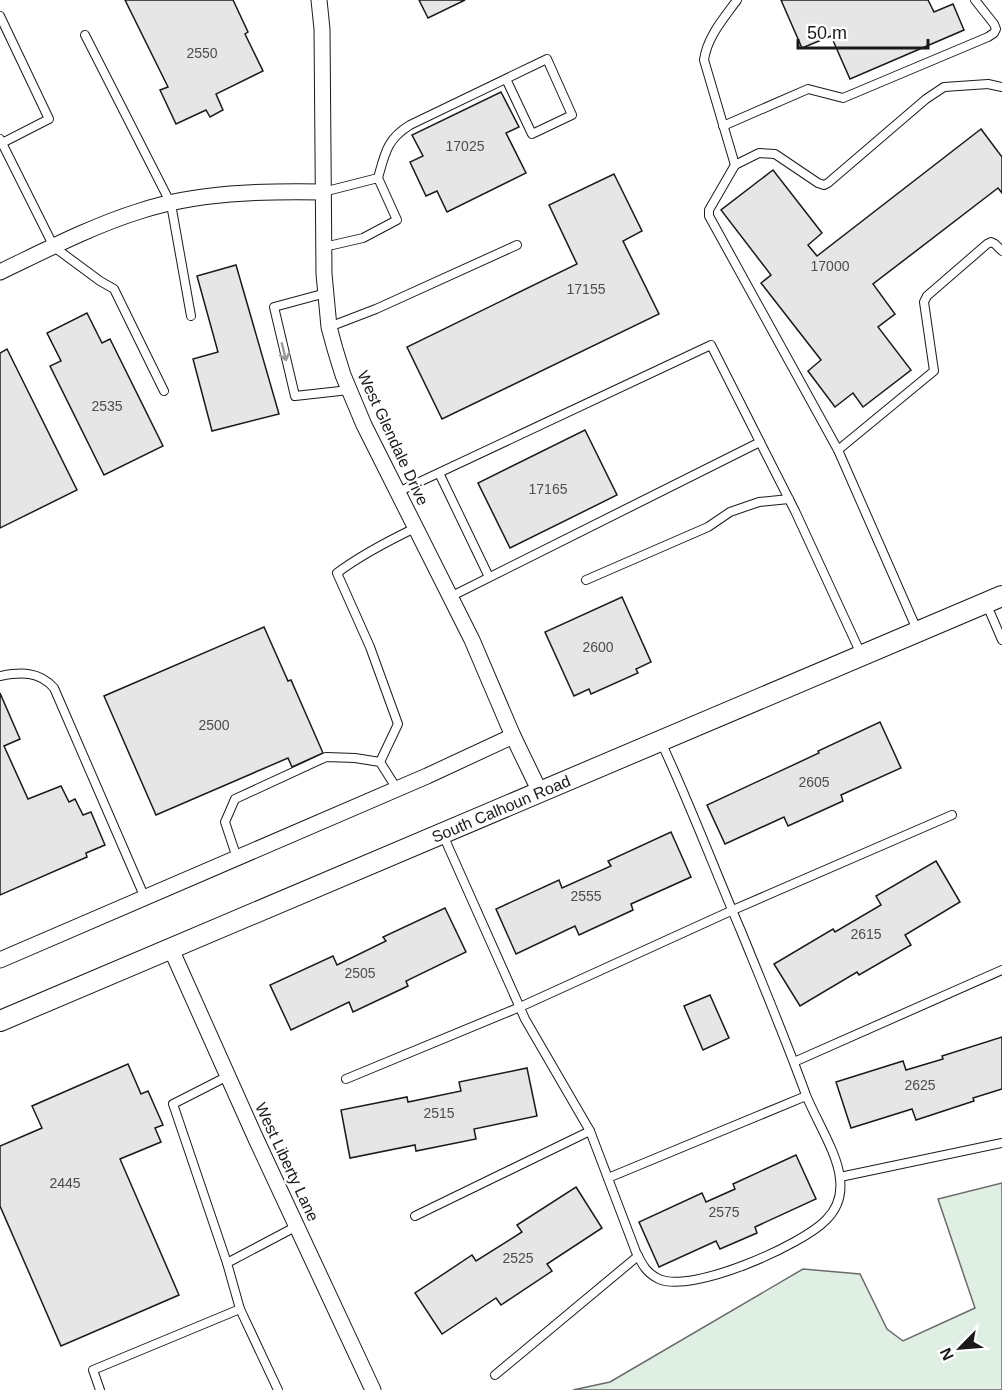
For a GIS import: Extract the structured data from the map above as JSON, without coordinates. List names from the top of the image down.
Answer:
{
  "streets": {
    "street": ["West Glendale Drive", "South Calhoun Road", "West Liberty Lane"]
  },
  "crossings": [
    ["West Glendale Drive", "South Calhoun Road"],
    ["South Calhoun Road", "West Liberty Lane"]
  ],
  "house_numbers": [
    "2550",
    "17025",
    "17000",
    "17155",
    "2535",
    "17165",
    "2600",
    "2500",
    "2605",
    "2555",
    "2615",
    "2505",
    "2625",
    "2515",
    "2445",
    "2575",
    "2525"
  ],
  "scale_bar": "50 m",
  "north": "bottom left"
}
